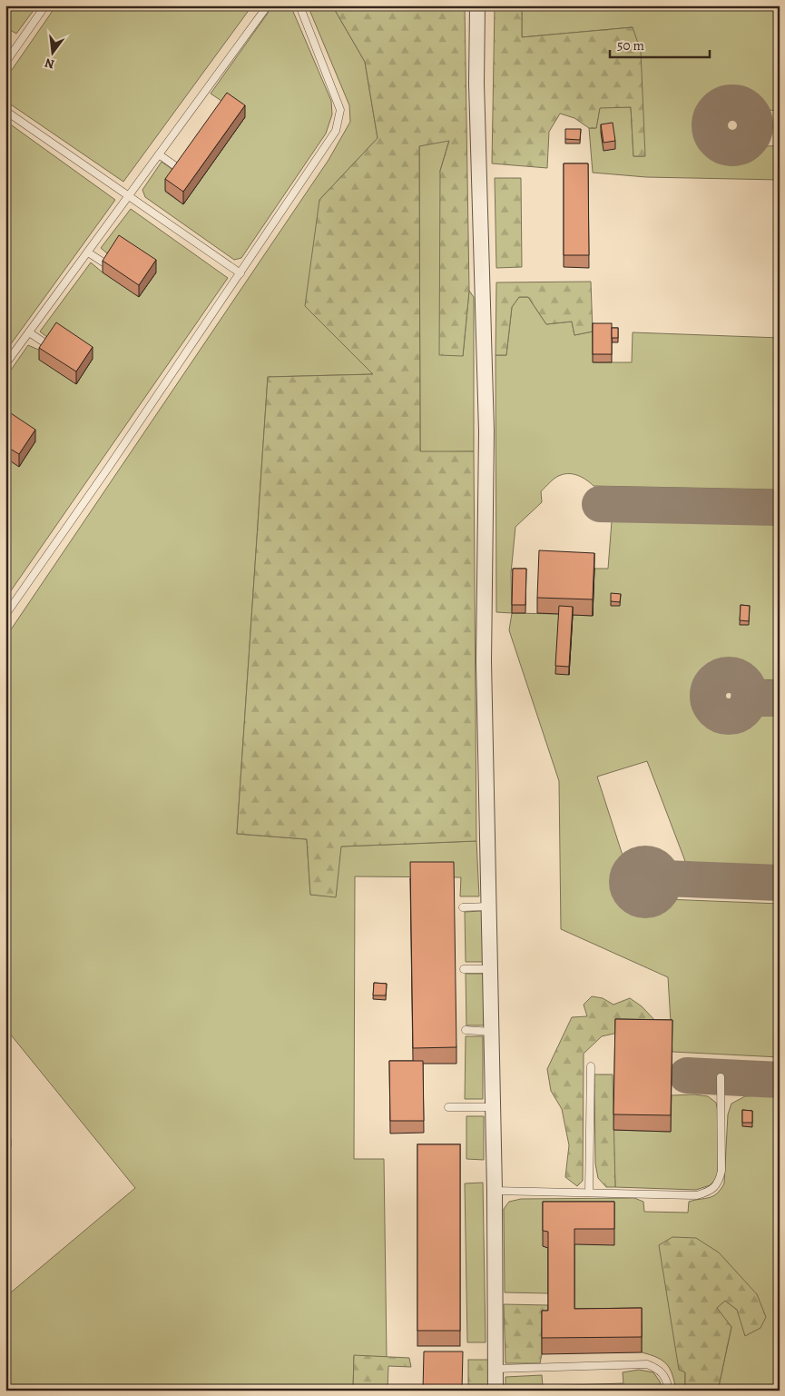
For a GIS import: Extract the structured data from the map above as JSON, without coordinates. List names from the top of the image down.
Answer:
{
  "scale_bar": "50 m",
  "north": "bottom"
}
